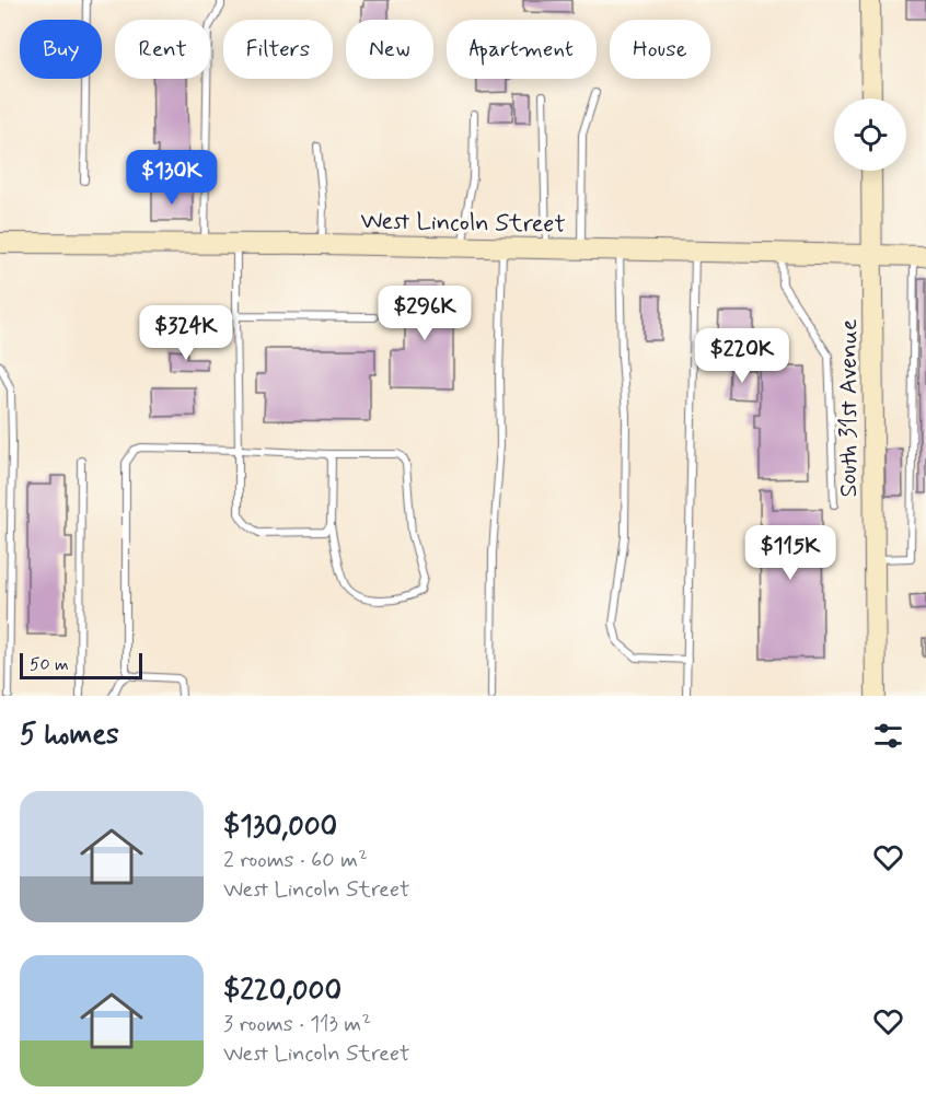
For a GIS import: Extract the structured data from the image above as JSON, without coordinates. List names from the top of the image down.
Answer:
{
  "streets": {
    "street": ["West Lincoln Street", "South 31st Avenue"]
  },
  "crossings": [
    ["West Lincoln Street", "South 31st Avenue"]
  ],
  "scale_bar": "50 m",
  "page": {
    "chip": [
      "Buy",
      "Rent",
      "Filters",
      "New",
      "Apartment",
      "House"
    ],
    "price": [
      "$130K",
      "$296K",
      "$324K",
      "$220K",
      "$115K"
    ],
    "scale": "50 m",
    "heading": "5 homes",
    "list": [
      {
        "name": "$130,000",
        "note": "2 rooms · 60 m² · West Lincoln Street"
      },
      {
        "name": "$220,000",
        "note": "3 rooms · 113 m² · West Lincoln Street"
      }
    ]
  }
}
